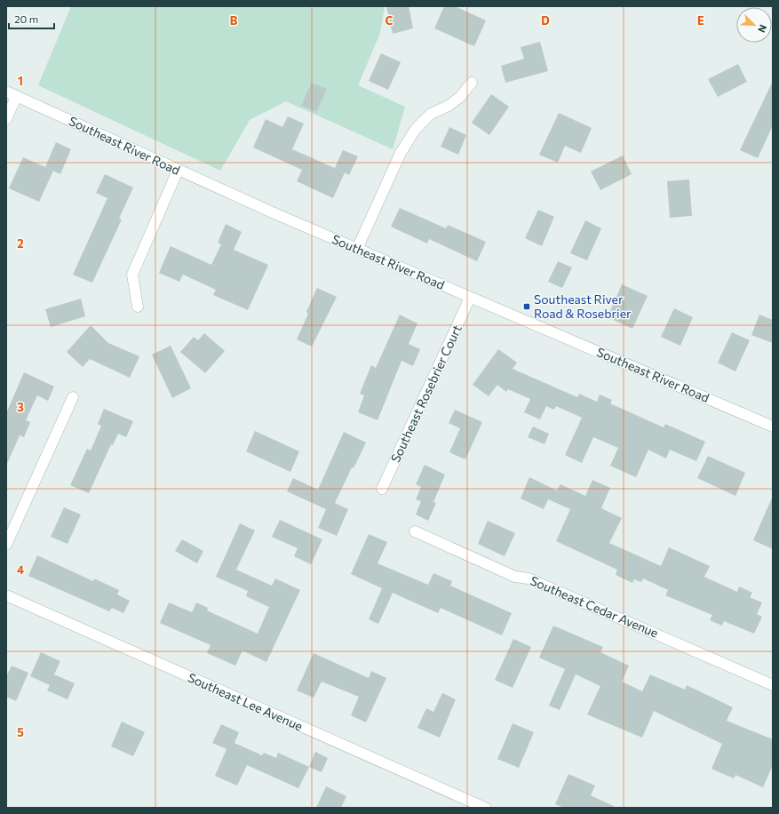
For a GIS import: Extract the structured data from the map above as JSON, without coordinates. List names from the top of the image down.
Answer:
{
  "streets": {
    "street": [
      "Southeast River Road",
      "Southeast Rosebrier Court",
      "Southeast Cedar Avenue",
      "Southeast Lee Avenue"
    ]
  },
  "crossings": [
    ["Southeast River Road", "Southeast Rosebrier Court"]
  ],
  "places": {
    "transit": ["Southeast River Road & Rosebrier"]
  },
  "scale_bar": "20 m",
  "north": "bottom right",
  "grid": {
    "columns": [
      "B",
      "C",
      "D",
      "E"
    ],
    "rows": [
      "1",
      "2",
      "3",
      "4",
      "5"
    ]
  }
}
